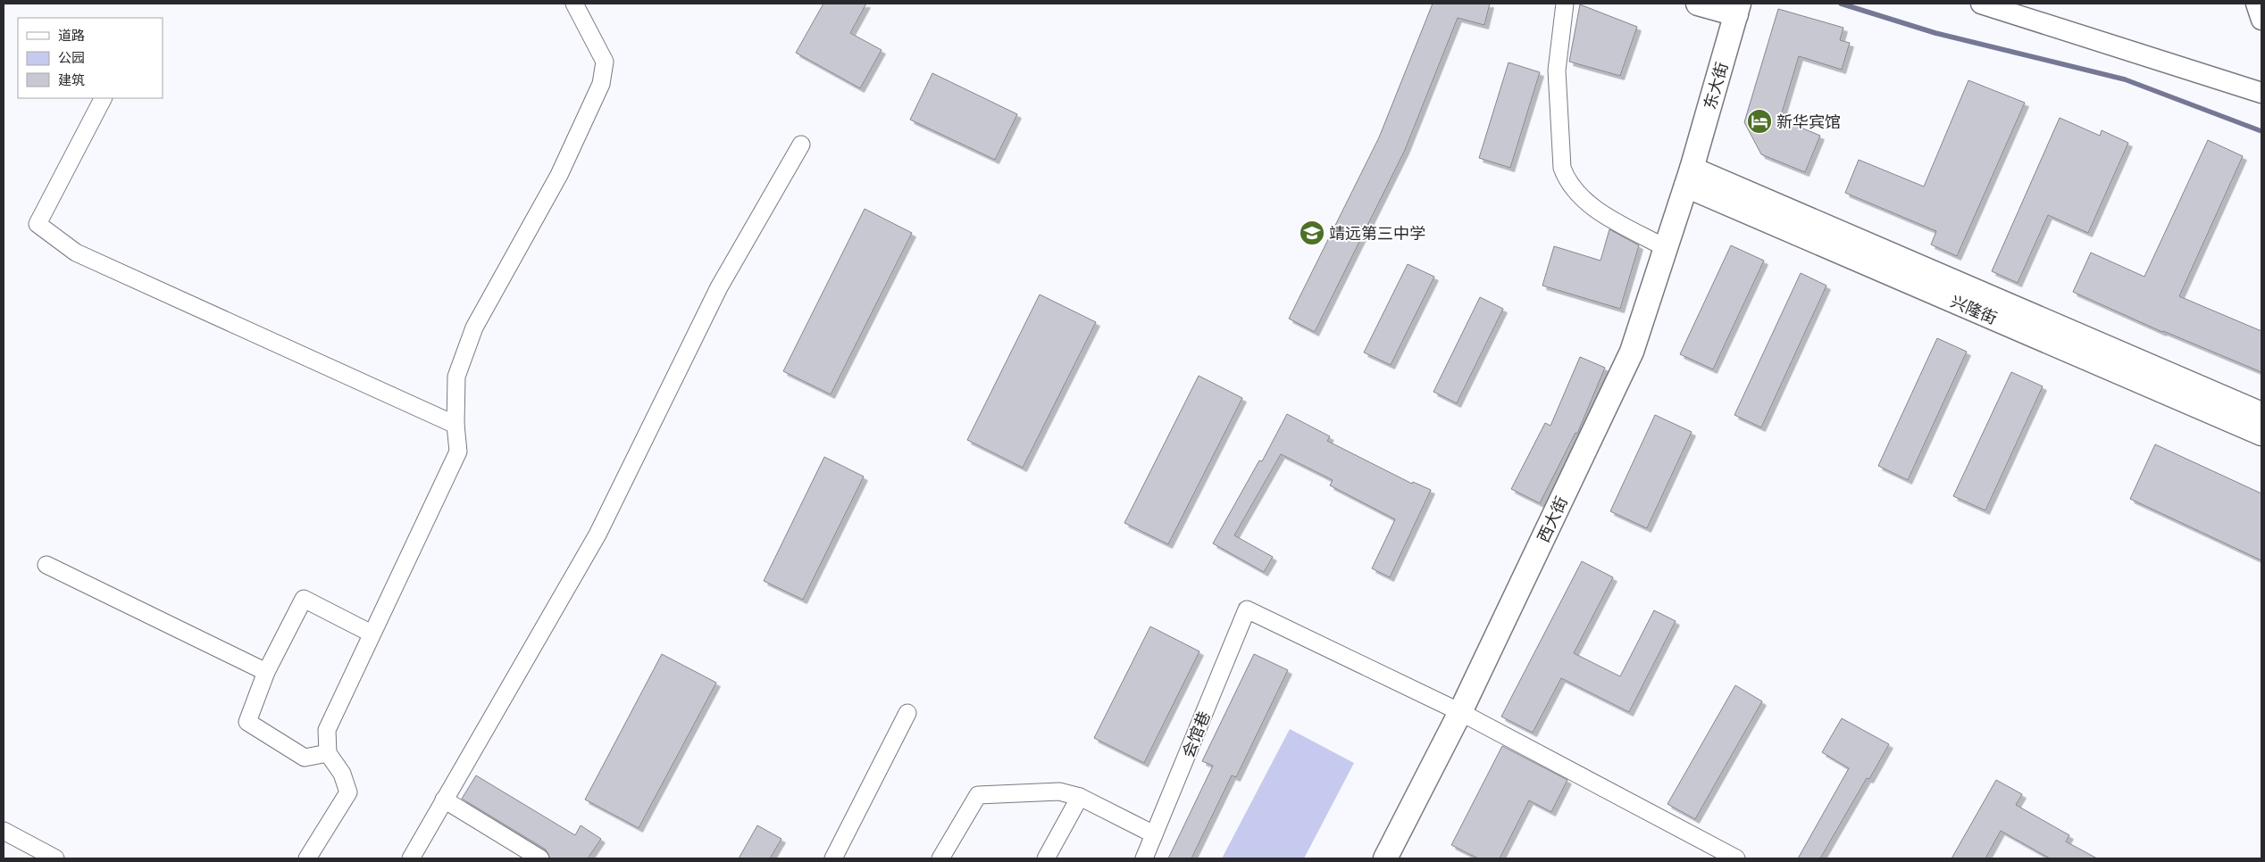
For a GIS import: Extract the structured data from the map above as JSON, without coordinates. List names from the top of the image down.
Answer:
{
  "streets": {
    "main road": ["东大街", "兴隆街", "西大街"],
    "street": ["会馆巷"]
  },
  "crossings": [
    ["东大街", "兴隆街"],
    ["东大街", "西大街"],
    ["兴隆街", "西大街"],
    ["西大街", "会馆巷"]
  ],
  "places": {
    "hotel": ["新华宾馆"],
    "school or university": ["靖远第三中学"]
  },
  "legend": ["道路", "公园", "建筑"]
}
